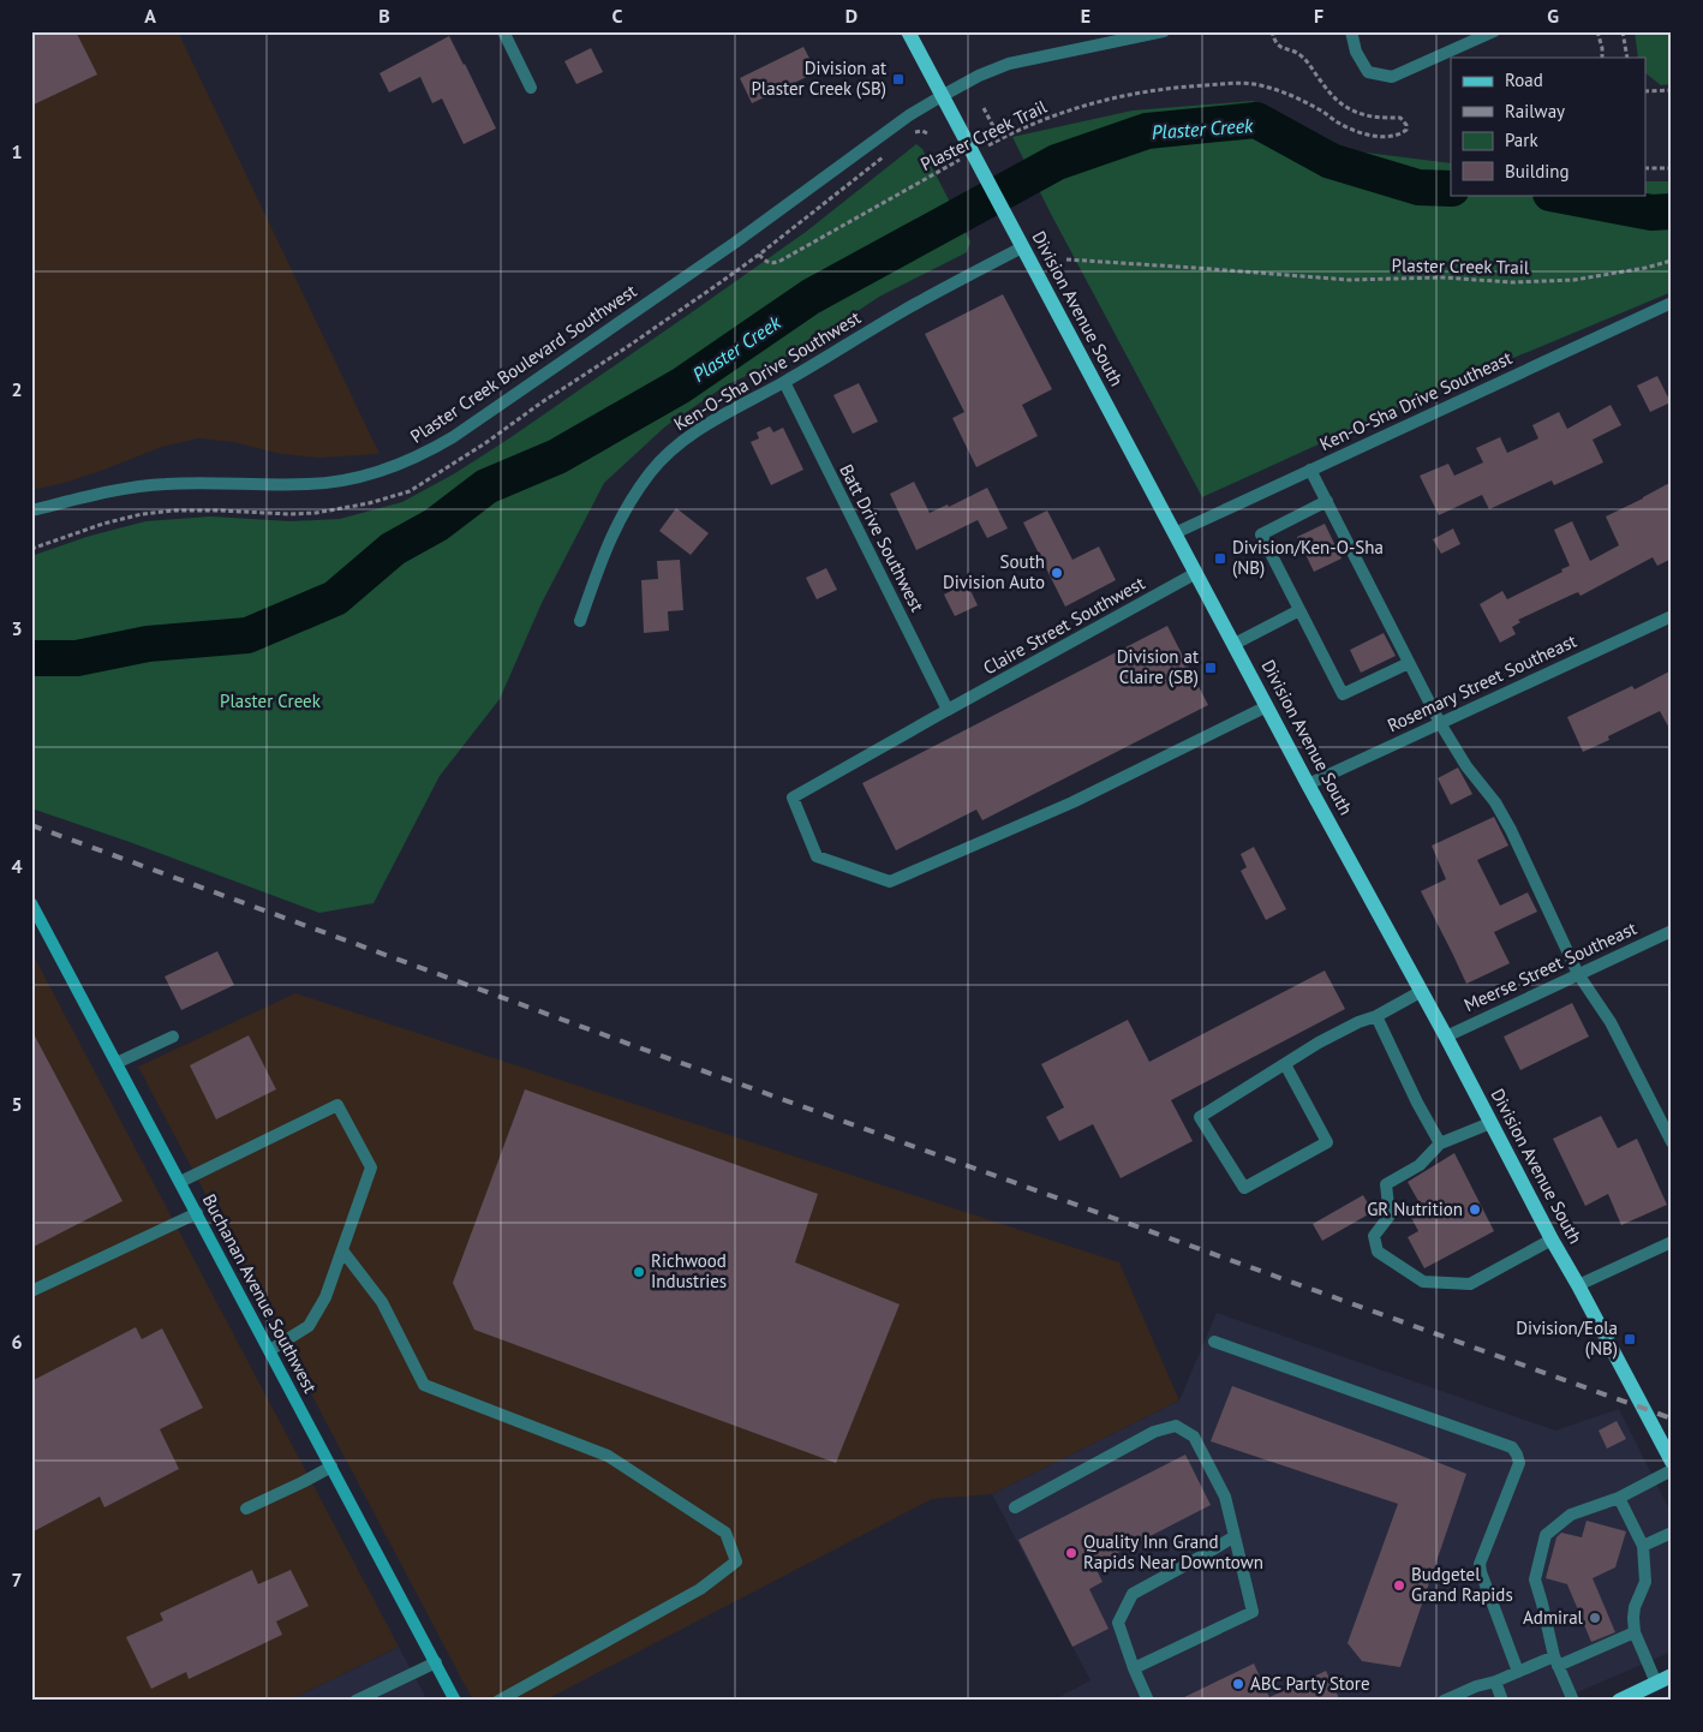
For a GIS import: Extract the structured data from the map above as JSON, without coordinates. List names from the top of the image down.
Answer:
{
  "streets": {
    "main road": ["Division Avenue South"],
    "street": [
      "Plaster Creek Boulevard Southwest",
      "Ken-O-Sha Drive Southwest",
      "Ken-O-Sha Drive Southeast",
      "Batt Drive Southwest",
      "Claire Street Southwest",
      "Rosemary Street Southeast",
      "Meerse Street Southeast",
      "Buchanan Avenue Southwest"
    ],
    "path": ["Plaster Creek Trail"]
  },
  "crossings": [
    ["Division Avenue South", "Plaster Creek Boulevard Southwest"],
    ["Division Avenue South", "Ken-O-Sha Drive Southwest"],
    ["Division Avenue South", "Ken-O-Sha Drive Southeast"],
    ["Division Avenue South", "Claire Street Southwest"],
    ["Division Avenue South", "Rosemary Street Southeast"],
    ["Division Avenue South", "Meerse Street Southeast"],
    ["Ken-O-Sha Drive Southwest", "Batt Drive Southwest"],
    ["Batt Drive Southwest", "Claire Street Southwest"]
  ],
  "water": ["Plaster Creek"],
  "parks": ["Plaster Creek"],
  "places": {
    "transit": [
      "Division at Plaster Creek (SB)",
      "Division/Ken-O-Sha (NB)",
      "Division at Claire (SB)",
      "Division/Eola (NB)"
    ],
    "other": [
      "South Division Auto",
      "GR Nutrition",
      "Richwood Industries",
      "Quality Inn Grand Rapids Near Downtown",
      "Budgetel Grand Rapids",
      "Admiral",
      "ABC Party Store"
    ]
  },
  "legend": [
    "Road",
    "Railway",
    "Park",
    "Building"
  ],
  "grid": {
    "columns": [
      "A",
      "B",
      "C",
      "D",
      "E",
      "F",
      "G"
    ],
    "rows": [
      "1",
      "2",
      "3",
      "4",
      "5",
      "6",
      "7"
    ]
  }
}
